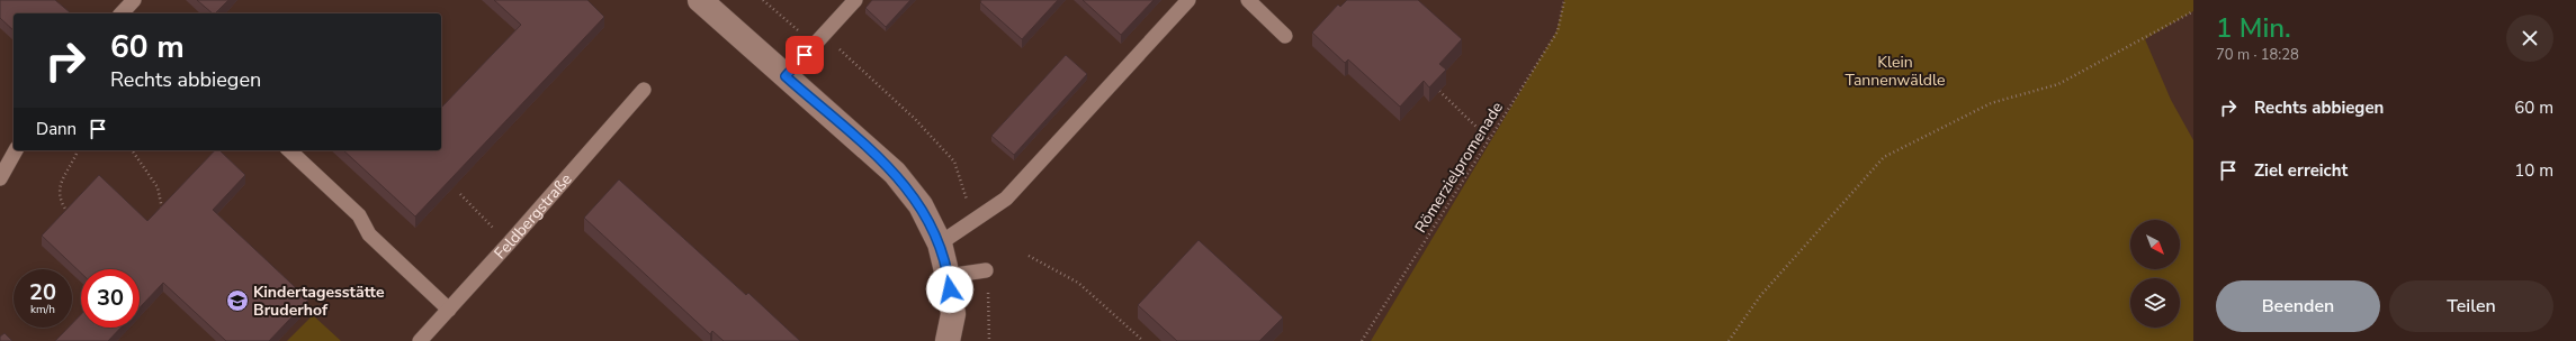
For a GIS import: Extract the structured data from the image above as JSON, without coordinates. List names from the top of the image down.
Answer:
{
  "streets": {
    "lane": ["Feldbergstraße"],
    "path": ["Römerzielpromenade"]
  },
  "parks": ["Klein Tannenwäldle"],
  "places": {
    "school or university": ["Kindertagesstätte Bruderhof"]
  },
  "north": "bottom right",
  "page": {
    "heading": ["1 Min.", "70 m · 18:28"],
    "turn": ["60 m", "Rechts abbiegen"],
    "list": [
      {
        "name": "Rechts abbiegen",
        "value": "60 m"
      },
      {
        "name": "Ziel erreicht",
        "value": "10 m"
      }
    ],
    "then": "Dann",
    "speed": "20 km/h",
    "limit": "30",
    "buttons": ["Beenden", "Teilen"]
  }
}
